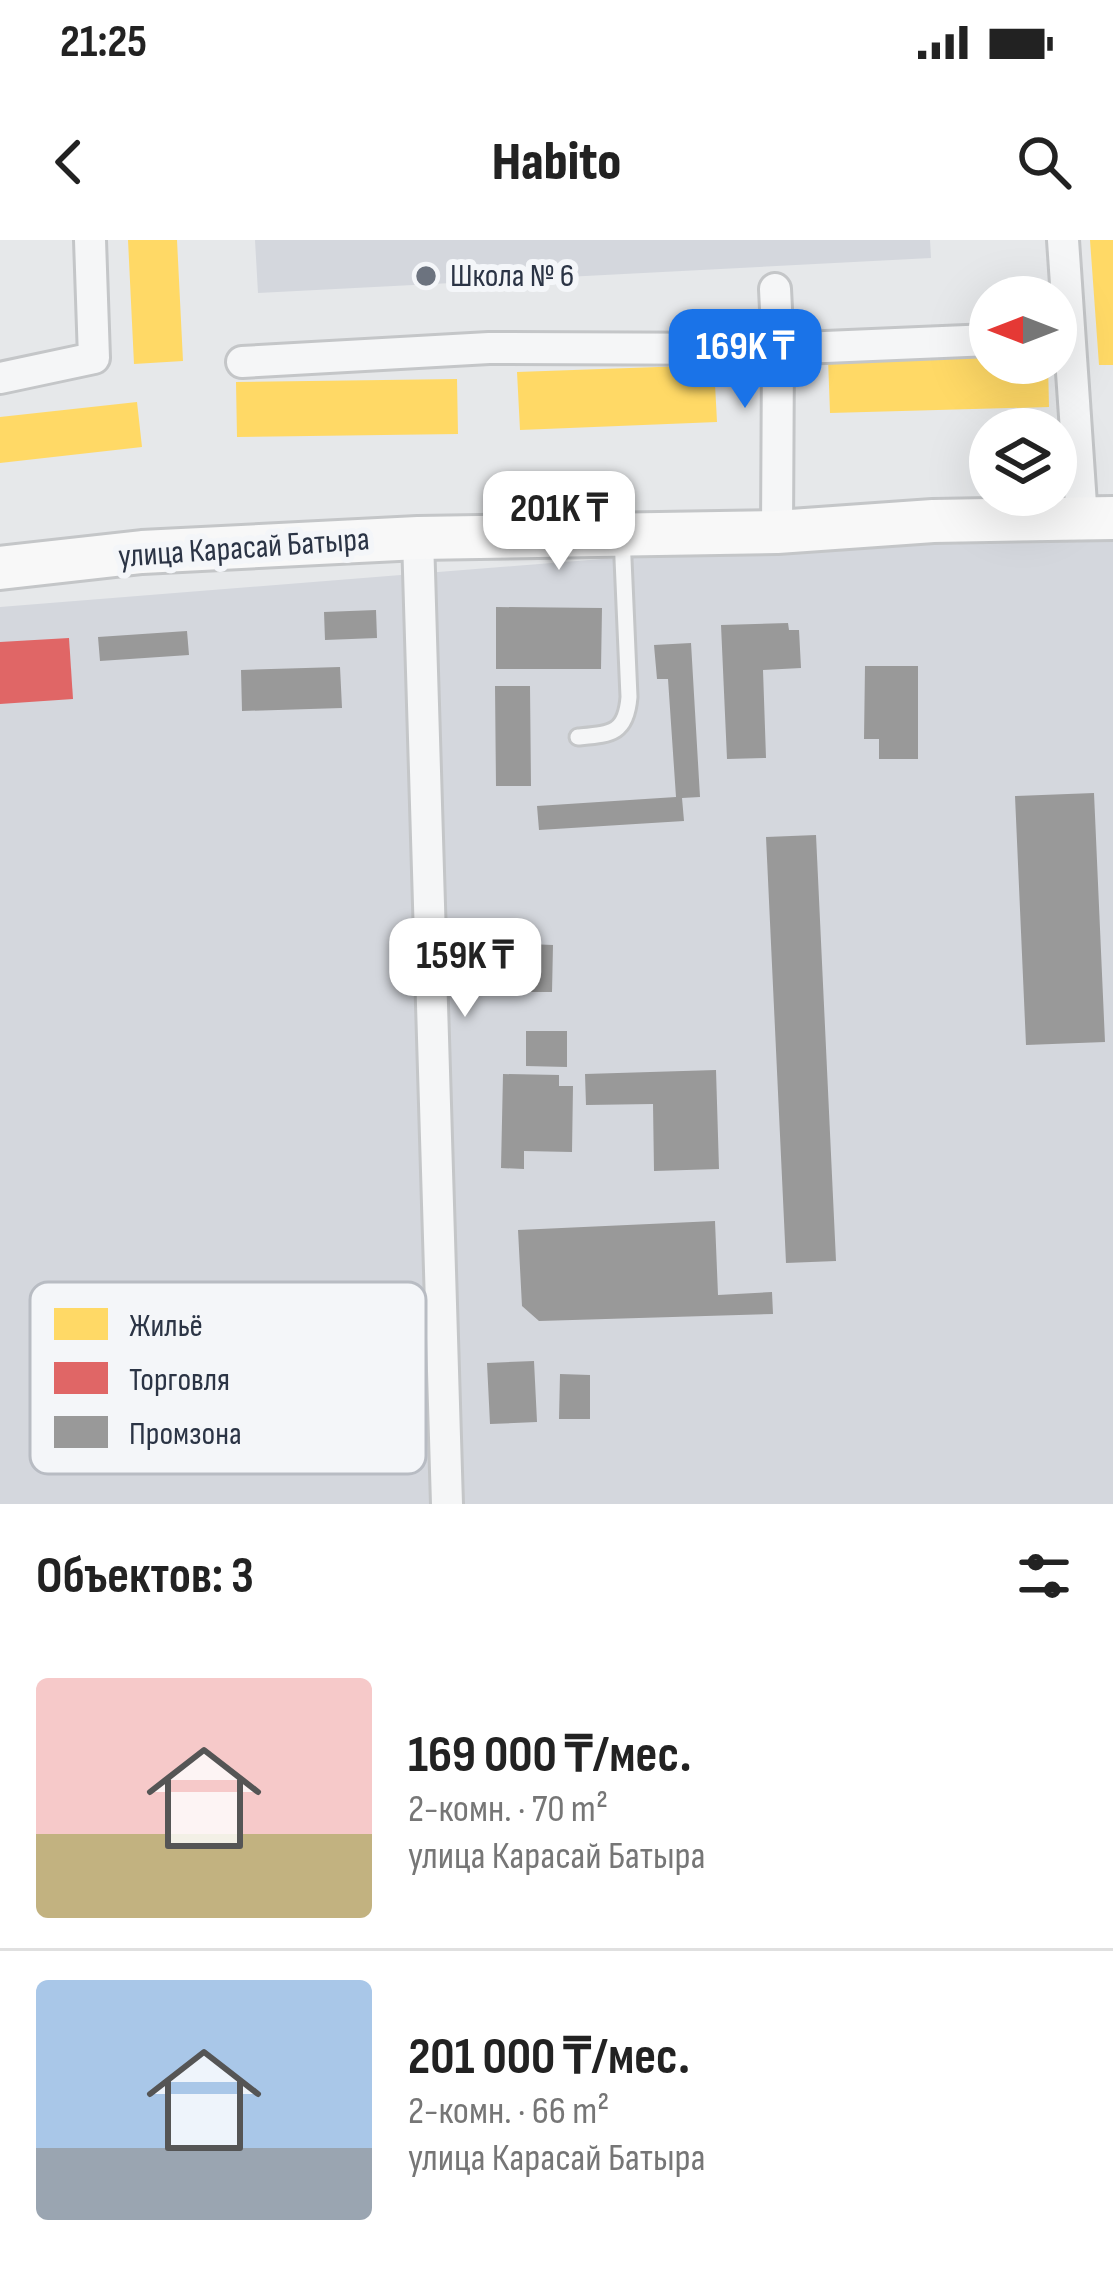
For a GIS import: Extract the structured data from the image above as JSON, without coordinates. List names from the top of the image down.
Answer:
{
  "streets": {
    "main road": ["улица Карасай Батыра"]
  },
  "places": ["Школа № 6"],
  "legend": ["Жильё", "Торговля", "Промзона"],
  "north": "left",
  "page": {
    "status": "21:25",
    "header": "Habito",
    "price": ["169K ₸", "201K ₸", "159K ₸"],
    "heading": "Объектов: 3",
    "list": [
      {
        "name": "169 000 ₸/мес.",
        "note": "2-комн. · 70 m² · улица Карасай Батыра"
      },
      {
        "name": "201 000 ₸/мес.",
        "note": "2-комн. · 66 m² · улица Карасай Батыра"
      }
    ]
  }
}
